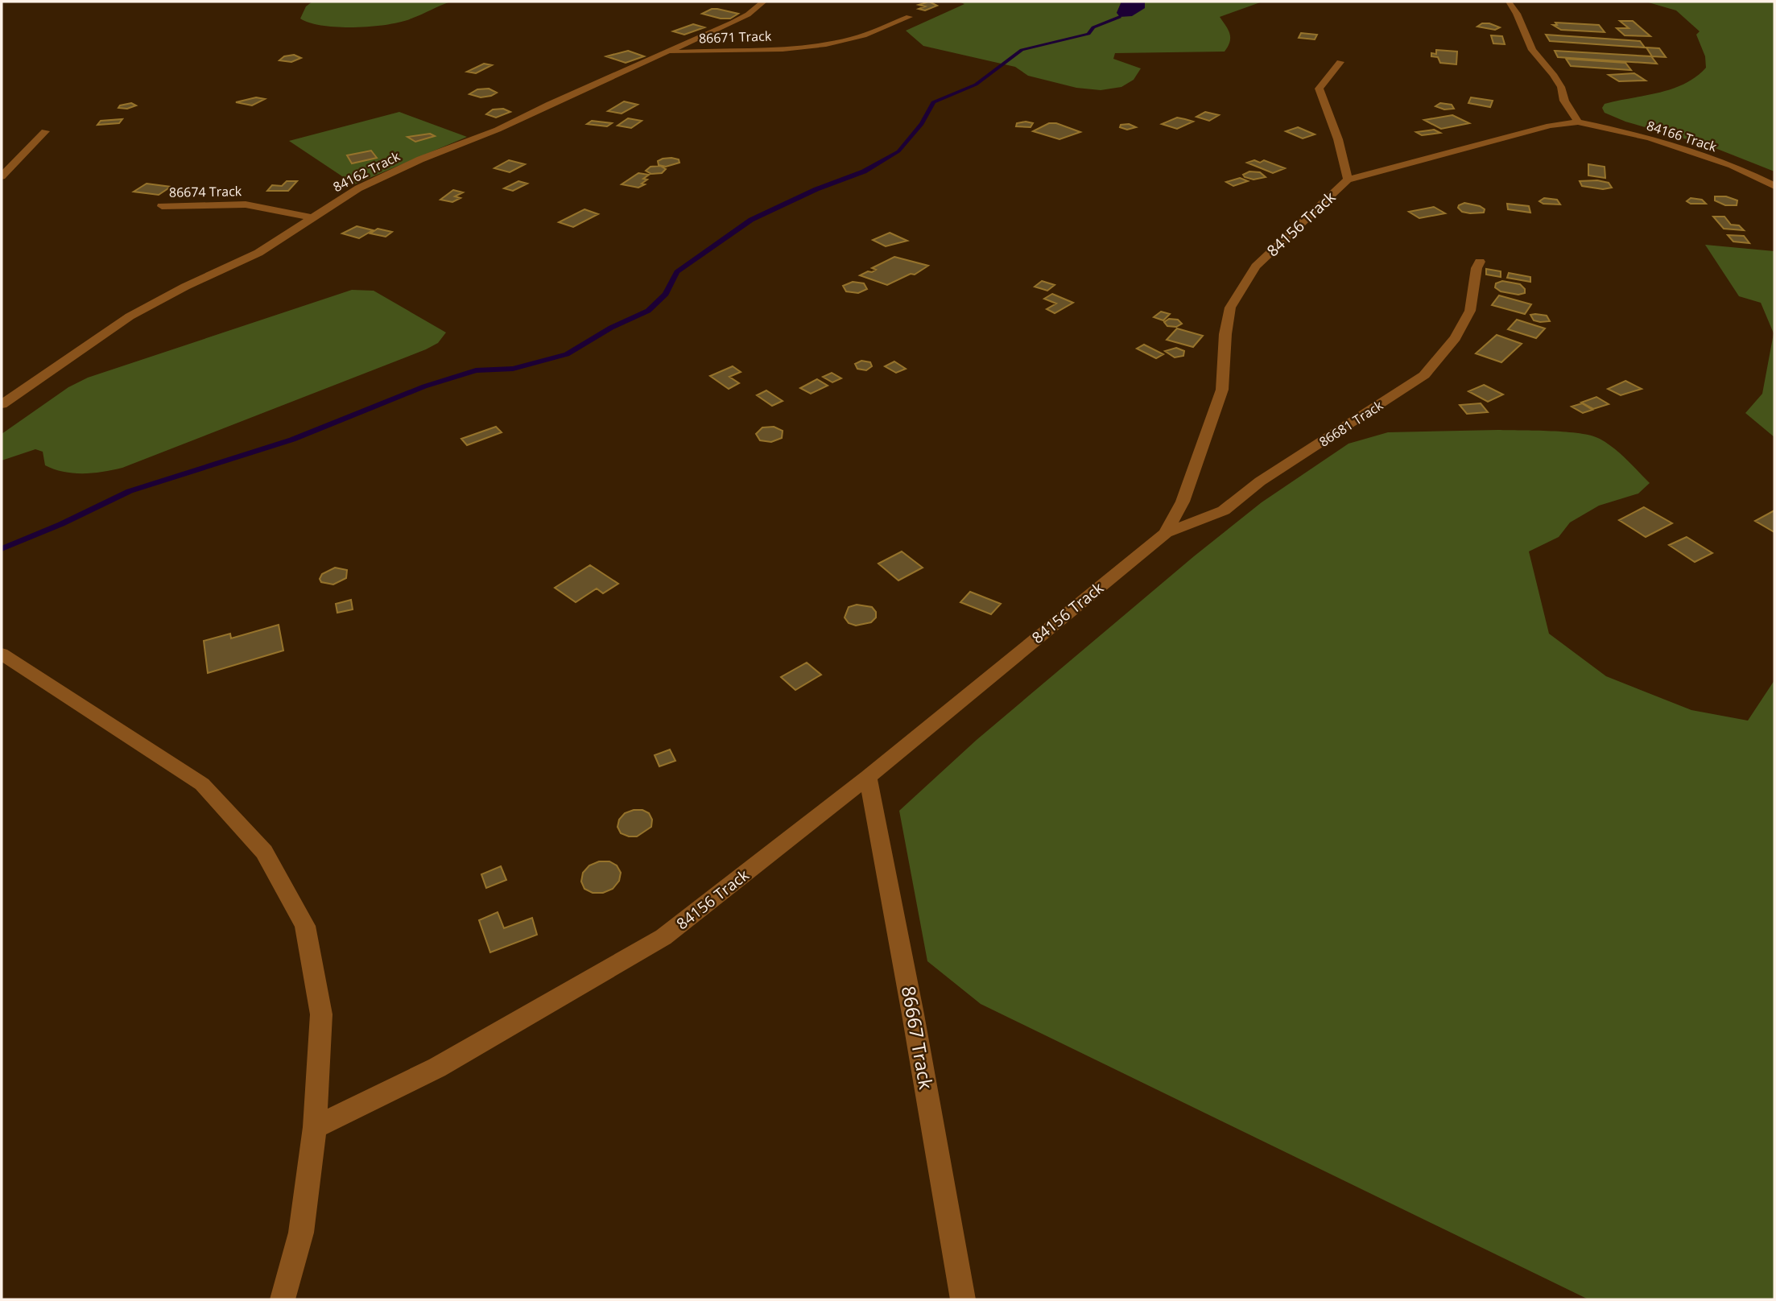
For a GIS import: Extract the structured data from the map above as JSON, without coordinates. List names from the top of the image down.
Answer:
{
  "streets": {
    "street": [
      "86671 Track",
      "84166 Track",
      "84162 Track",
      "86674 Track",
      "84156 Track",
      "86681 Track",
      "86667 Track"
    ]
  },
  "crossings": [
    ["86671 Track", "84162 Track"],
    ["84166 Track", "84156 Track"],
    ["84162 Track", "86674 Track"],
    ["84156 Track", "86681 Track"],
    ["84156 Track", "86667 Track"]
  ]
}
